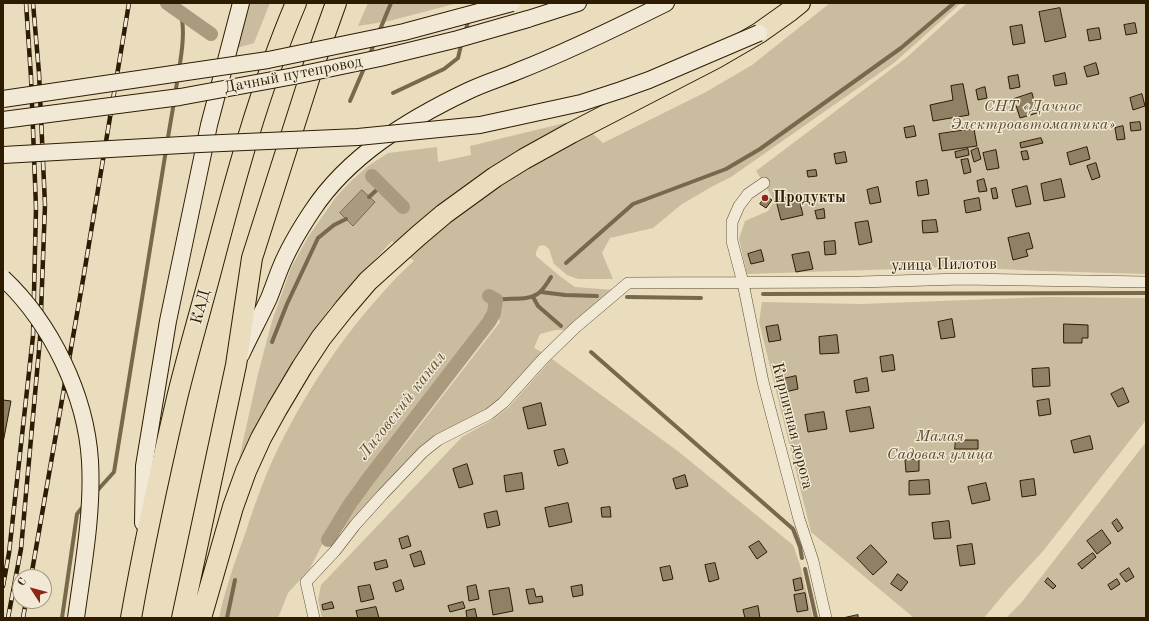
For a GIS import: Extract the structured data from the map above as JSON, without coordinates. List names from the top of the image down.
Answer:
{
  "streets": {
    "highway": ["КАД"],
    "main road": ["Дачный путепровод"],
    "street": ["улица Пилотов", "Кирпичная дорога"]
  },
  "crossings": [
    ["улица Пилотов", "Кирпичная дорога"]
  ],
  "water": ["Лиговский канал"],
  "parks": ["СНТ «Дачное Электроавтоматика»", "Малая Садовая улица"],
  "places": ["Продукты"],
  "north": "top left"
}
